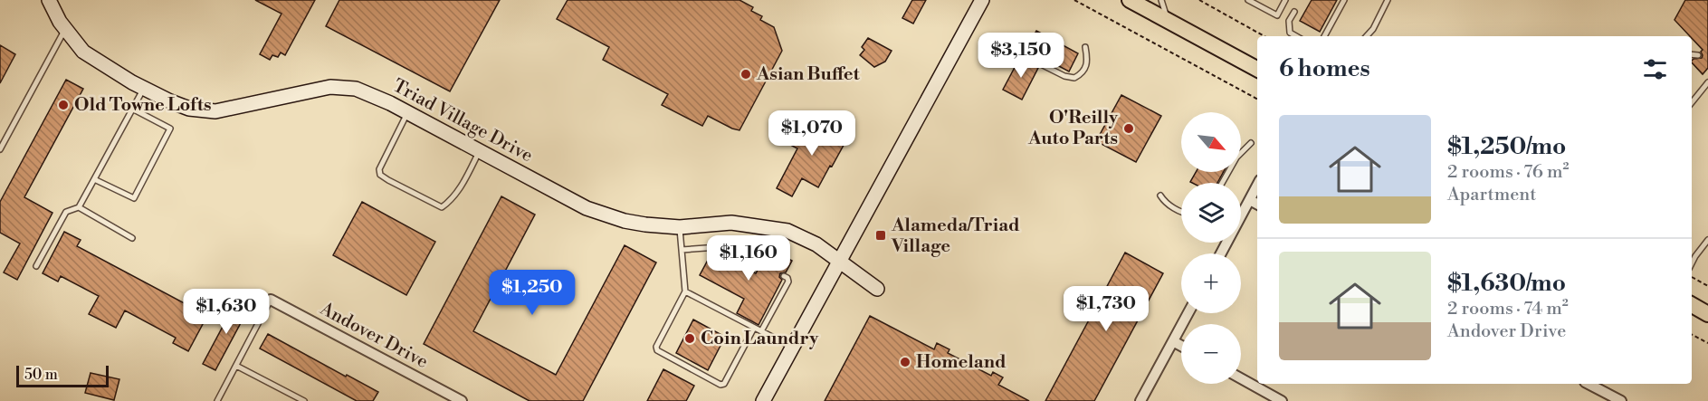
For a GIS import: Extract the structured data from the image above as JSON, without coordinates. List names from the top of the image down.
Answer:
{
  "streets": {
    "street": ["Triad Village Drive", "Andover Drive"]
  },
  "places": {
    "other": [
      "Asian Buffet",
      "Old Towne Lofts",
      "O'Reilly Auto Parts",
      "Coin Laundry",
      "Homeland"
    ],
    "transit": ["Alameda/Triad Village"]
  },
  "scale_bar": "50 m",
  "north": "bottom right",
  "page": {
    "price": [
      "$3,150",
      "$1,070",
      "$1,160",
      "$1,250",
      "$1,730",
      "$1,630"
    ],
    "heading": "6 homes",
    "list": [
      {
        "name": "$1,250/mo",
        "note": "2 rooms · 76 m² · Apartment"
      },
      {
        "name": "$1,630/mo",
        "note": "2 rooms · 74 m² · Andover Drive"
      }
    ],
    "map_buttons": ["+", "−"],
    "scale": "50 m"
  }
}
